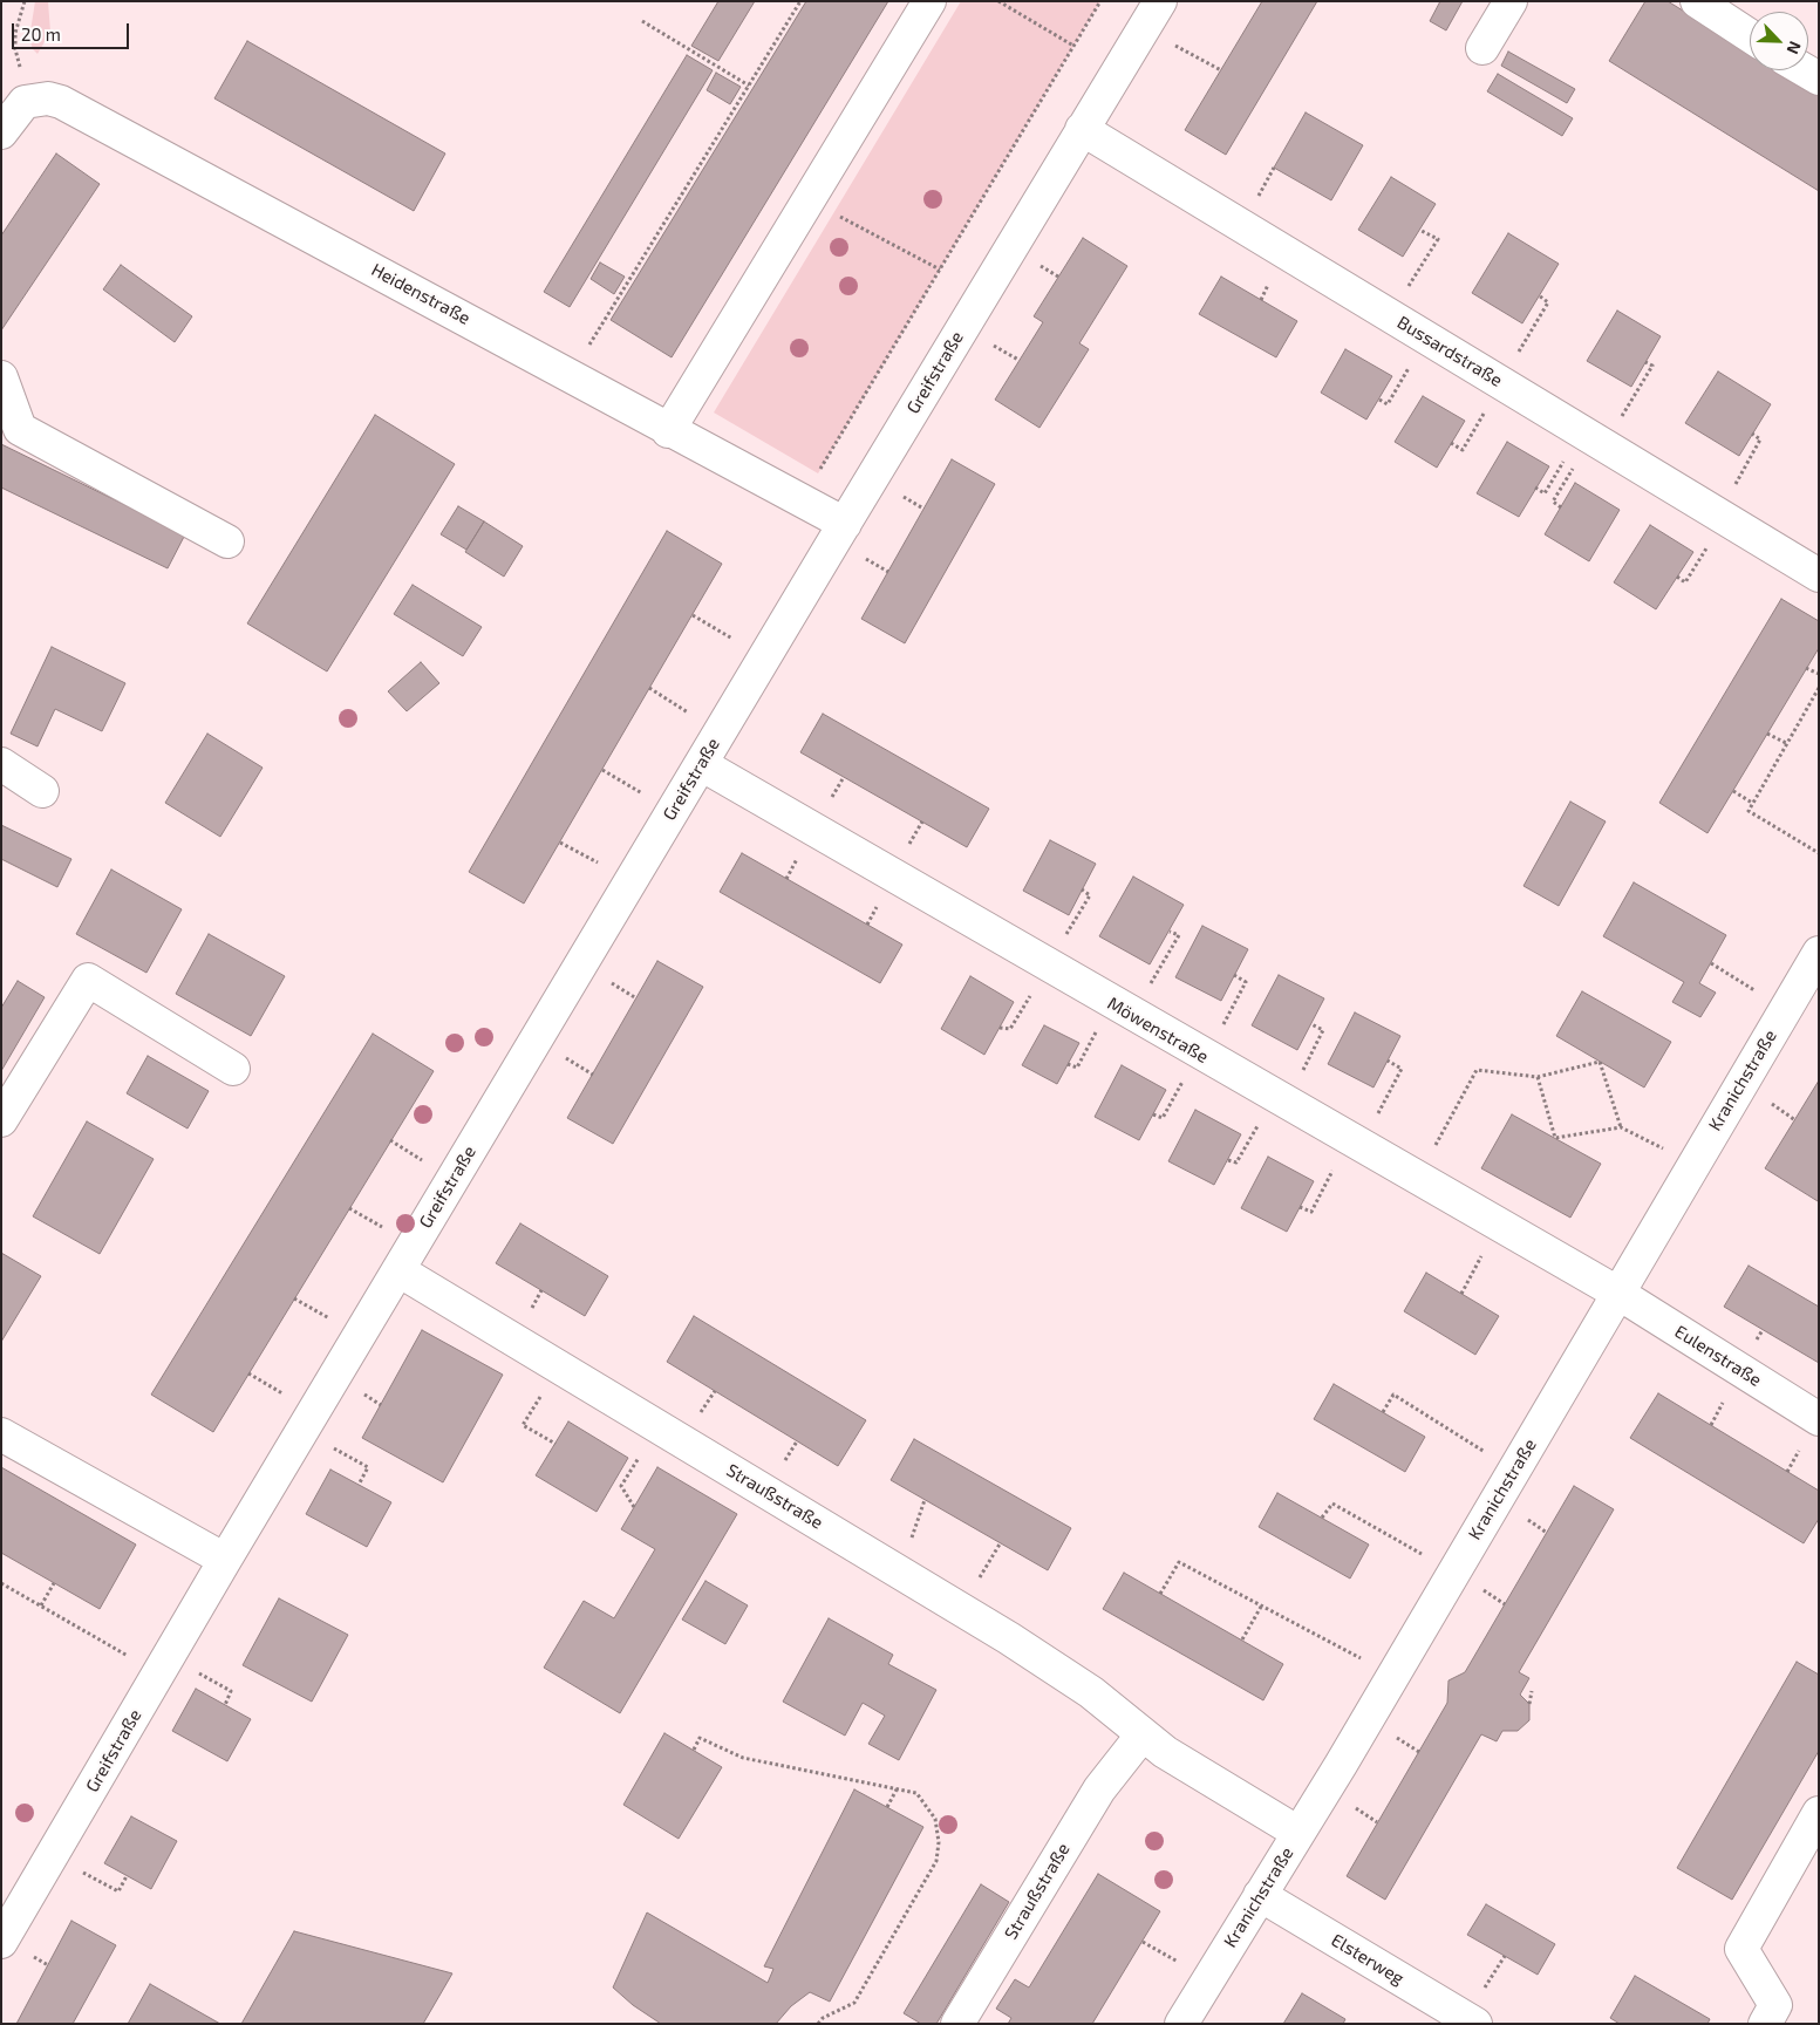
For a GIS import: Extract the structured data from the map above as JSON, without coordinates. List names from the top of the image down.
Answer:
{
  "streets": {
    "street": [
      "Heidenstraße",
      "Bussardstraße",
      "Greifstraße",
      "Möwenstraße",
      "Kranichstraße",
      "Eulenstraße",
      "Straußstraße",
      "Elsterweg"
    ]
  },
  "crossings": [
    ["Heidenstraße", "Greifstraße"],
    ["Bussardstraße", "Greifstraße"],
    ["Greifstraße", "Möwenstraße"],
    ["Greifstraße", "Straußstraße"],
    ["Möwenstraße", "Kranichstraße"],
    ["Möwenstraße", "Eulenstraße"],
    ["Kranichstraße", "Eulenstraße"],
    ["Kranichstraße", "Straußstraße"],
    ["Kranichstraße", "Elsterweg"]
  ],
  "scale_bar": "20 m",
  "north": "bottom right"
}
